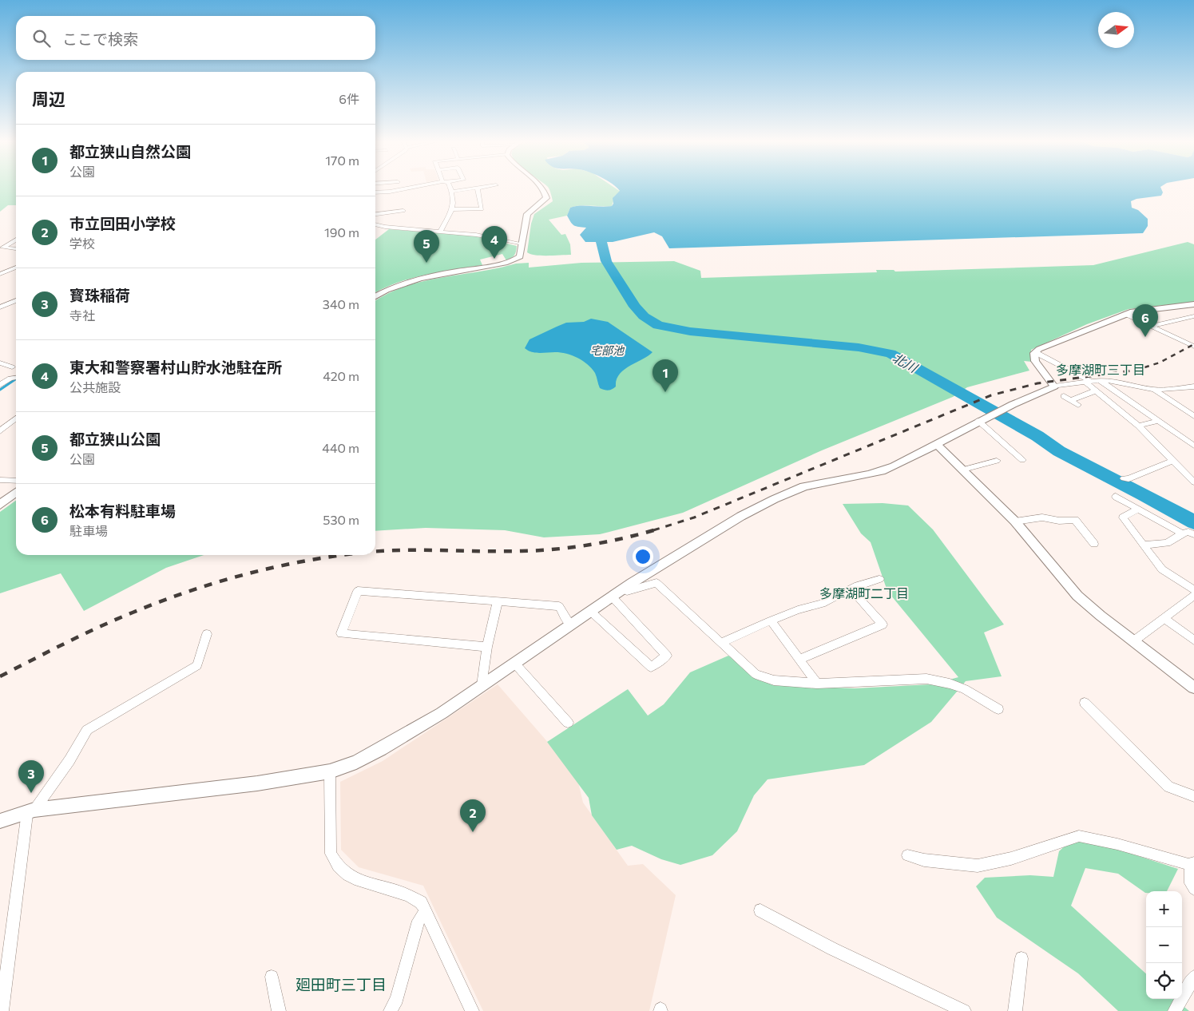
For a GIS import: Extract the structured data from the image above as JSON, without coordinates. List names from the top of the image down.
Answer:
{
  "districts": ["多摩湖町三丁目", "多摩湖町二丁目", "廻田町三丁目"],
  "water": ["宅部池", "北川"],
  "north": "right",
  "page": {
    "search": "ここで検索",
    "heading": ["周辺", "6件"],
    "list": [
      {
        "mark": "1",
        "name": "都立狭山自然公園",
        "note": "公園",
        "value": "170 m"
      },
      {
        "mark": "2",
        "name": "市立回田小学校",
        "note": "学校",
        "value": "190 m"
      },
      {
        "mark": "3",
        "name": "寳珠稲荷",
        "note": "寺社",
        "value": "340 m"
      },
      {
        "mark": "4",
        "name": "東大和警察署村山貯水池駐在所",
        "note": "公共施設",
        "value": "420 m"
      },
      {
        "mark": "5",
        "name": "都立狭山公園",
        "note": "公園",
        "value": "440 m"
      },
      {
        "mark": "6",
        "name": "松本有料駐車場",
        "note": "駐車場",
        "value": "530 m"
      }
    ],
    "pins": [
      "4",
      "5",
      "6",
      "1",
      "3",
      "2"
    ],
    "map_buttons": ["+", "−"]
  }
}
